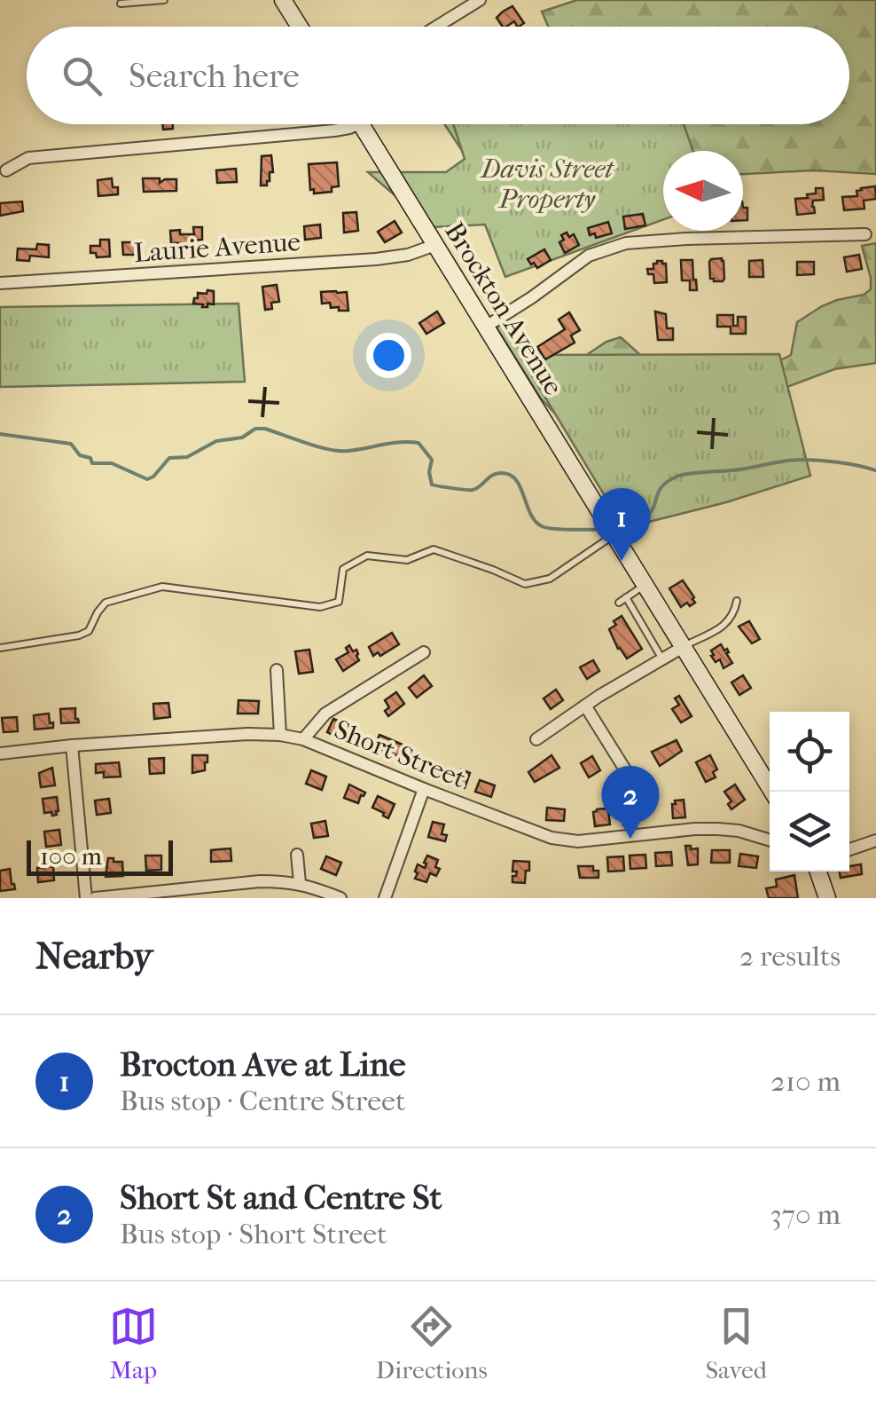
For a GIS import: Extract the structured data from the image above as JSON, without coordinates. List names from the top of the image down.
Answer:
{
  "streets": {
    "main road": ["Brockton Avenue"],
    "street": ["Laurie Avenue", "Short Street"]
  },
  "crossings": [
    ["Laurie Avenue", "Brockton Avenue"]
  ],
  "parks": ["Davis Street Property"],
  "scale_bar": "100 m",
  "north": "left",
  "page": {
    "search": "Search here",
    "pins": ["1", "2"],
    "scale": "100 m",
    "heading": ["Nearby", "2 results"],
    "list": [
      {
        "mark": "1",
        "name": "Brocton Ave at Line",
        "note": "Bus stop · Centre Street",
        "value": "210 m"
      },
      {
        "mark": "2",
        "name": "Short St and Centre St",
        "note": "Bus stop · Short Street",
        "value": "370 m"
      }
    ],
    "nav": ["Map", "Directions", "Saved"]
  }
}
